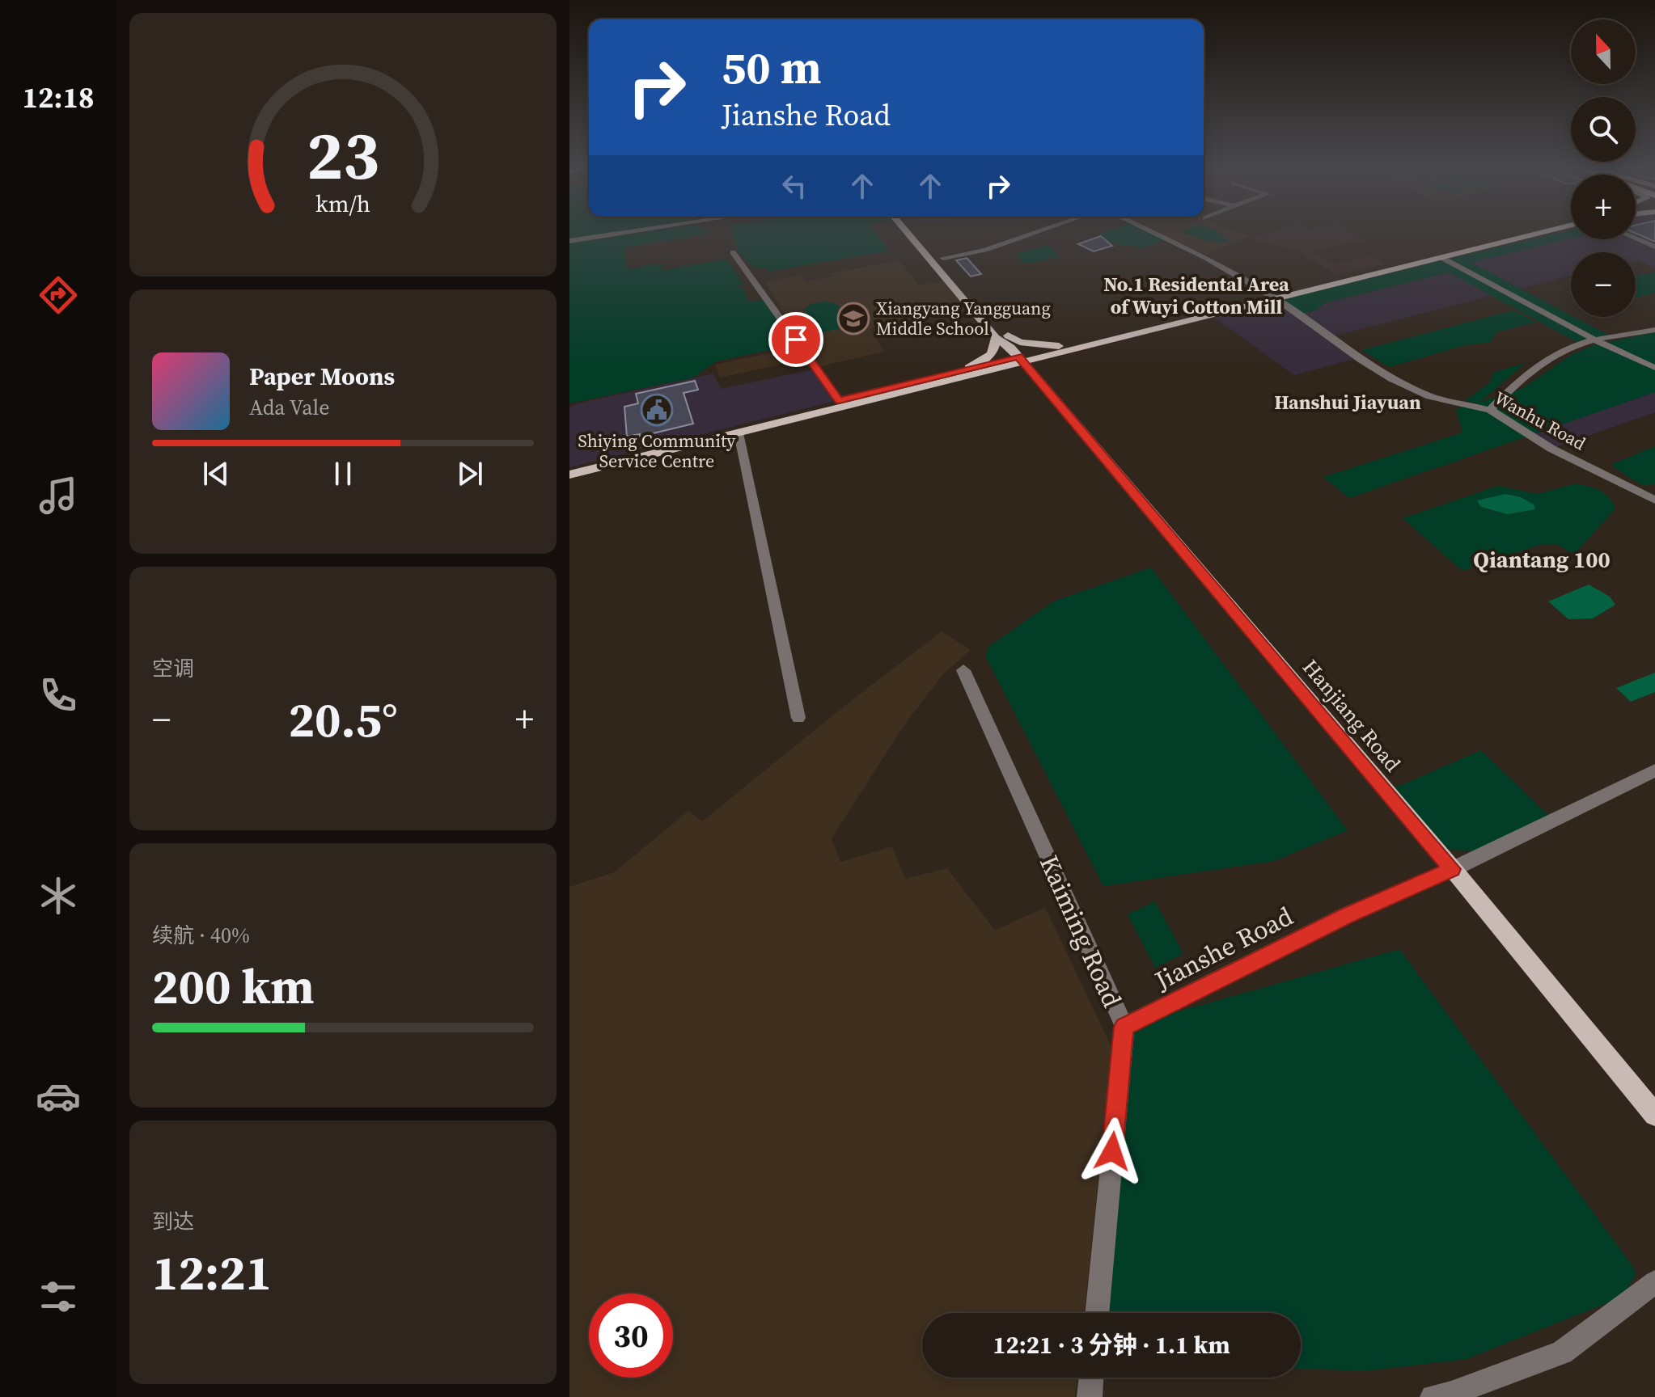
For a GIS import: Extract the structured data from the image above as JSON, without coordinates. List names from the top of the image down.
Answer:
{
  "streets": {
    "main road": ["Hanjiang Road"],
    "street": ["Wanhu Road", "Kaiming Road", "Jianshe Road"]
  },
  "crossings": [
    ["Hanjiang Road", "Jianshe Road"],
    ["Kaiming Road", "Jianshe Road"]
  ],
  "districts": ["No.1 Residental Area of Wuyi Cotton Mill", "Hanshui Jiayuan", "Qiantang 100"],
  "places": {
    "school or university": ["Xiangyang Yangguang Middle School"],
    "public building": ["Shiying Community Service Centre"]
  },
  "north": "top",
  "page": {
    "tabs": "12:18",
    "map_buttons": ["+", "−"],
    "turn": ["50 m", "Jianshe Road"],
    "song": ["Paper Moons", "Ada Vale"],
    "tile": [
      "空调",
      ["续航 · 40%", "200 km"],
      ["到达", "12:21"]
    ],
    "heat": ["−", "20.5°", "+"],
    "limit": "30",
    "trip": "12:21 · 3 分钟 · 1.1 km",
    "gauge": ["23", "km/h"]
  }
}
